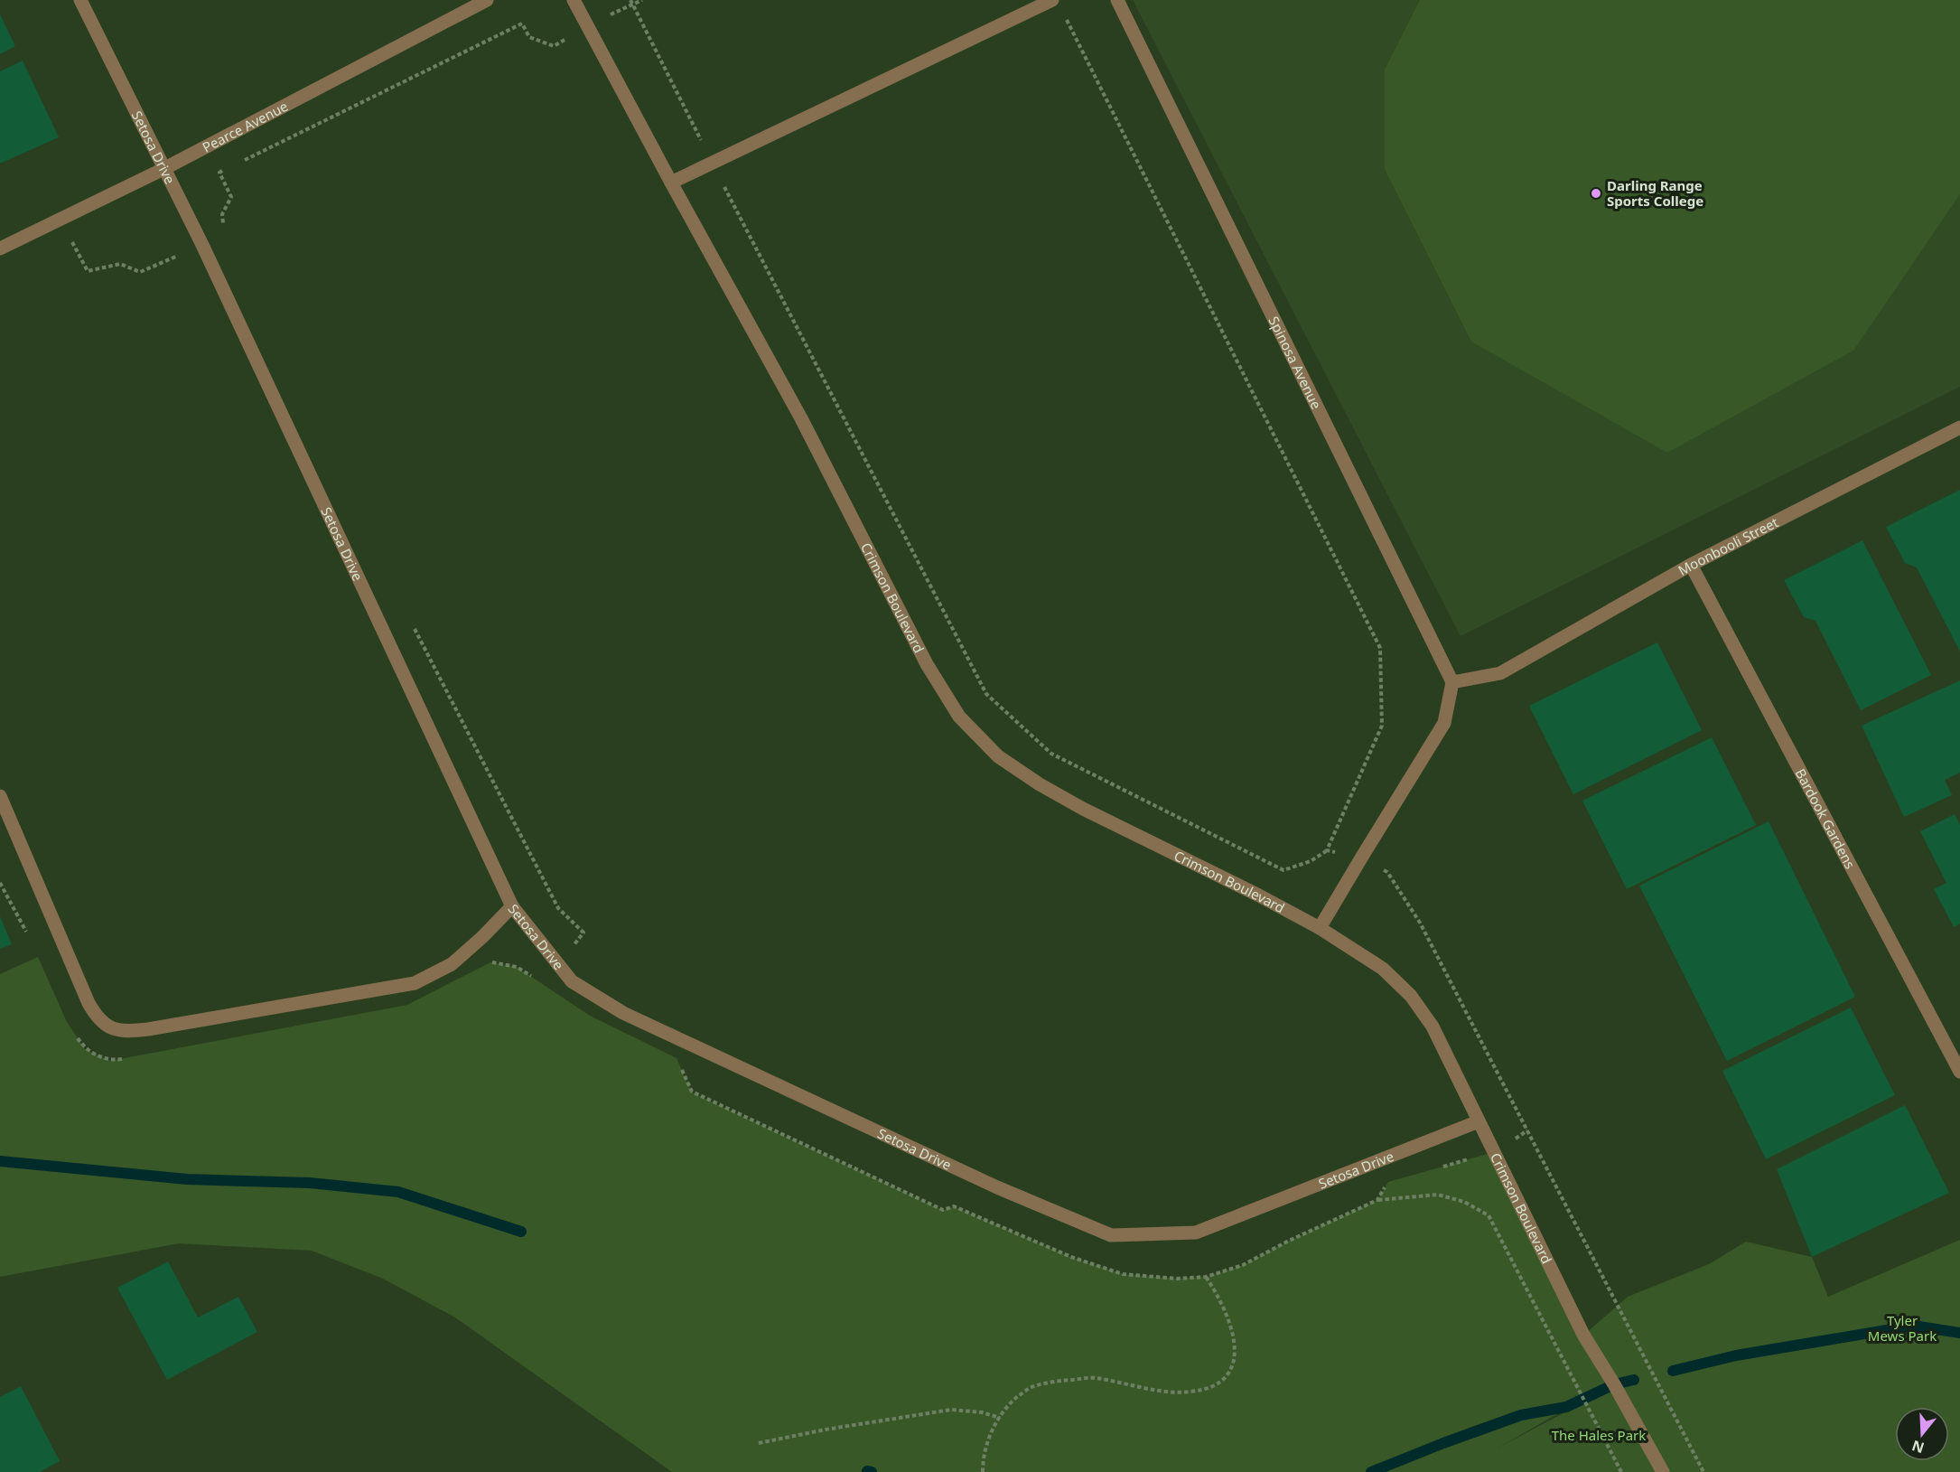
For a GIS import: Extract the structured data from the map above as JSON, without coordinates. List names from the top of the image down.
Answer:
{
  "streets": {
    "street": [
      "Pearce Avenue",
      "Setosa Drive",
      "Spinosa Avenue",
      "Moonbooli Street",
      "Crimson Boulevard",
      "Bardook Gardens"
    ]
  },
  "crossings": [
    ["Pearce Avenue", "Setosa Drive"],
    ["Setosa Drive", "Crimson Boulevard"],
    ["Spinosa Avenue", "Moonbooli Street"],
    ["Moonbooli Street", "Bardook Gardens"]
  ],
  "parks": ["Tyler Mews Park", "The Hales Park"],
  "places": ["Darling Range Sports College"],
  "north": "bottom"
}
